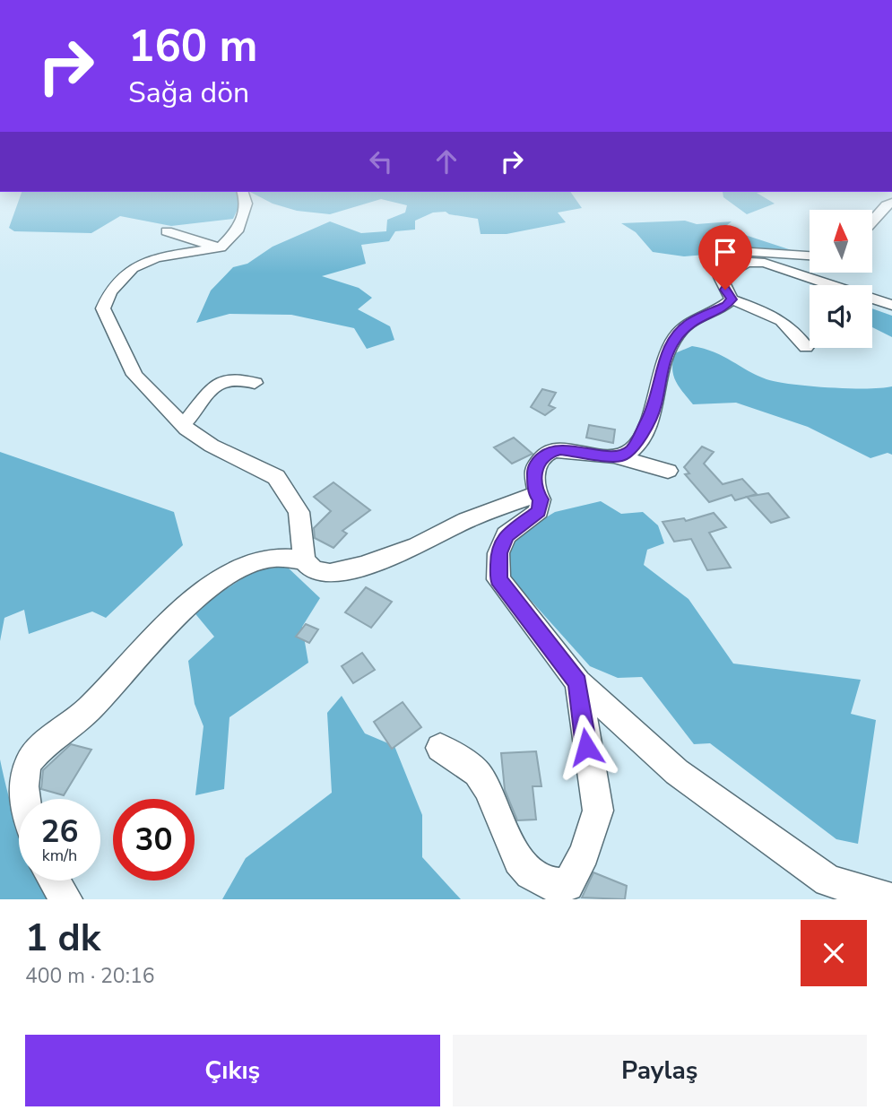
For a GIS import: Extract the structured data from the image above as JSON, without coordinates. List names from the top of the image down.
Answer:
{
  "north": "top",
  "page": {
    "turn": ["160 m", "Sağa dön"],
    "speed": "26 km/h",
    "limit": "30",
    "heading": ["1 dk", "400 m · 20:16"],
    "buttons": ["Çıkış", "Paylaş"]
  }
}
